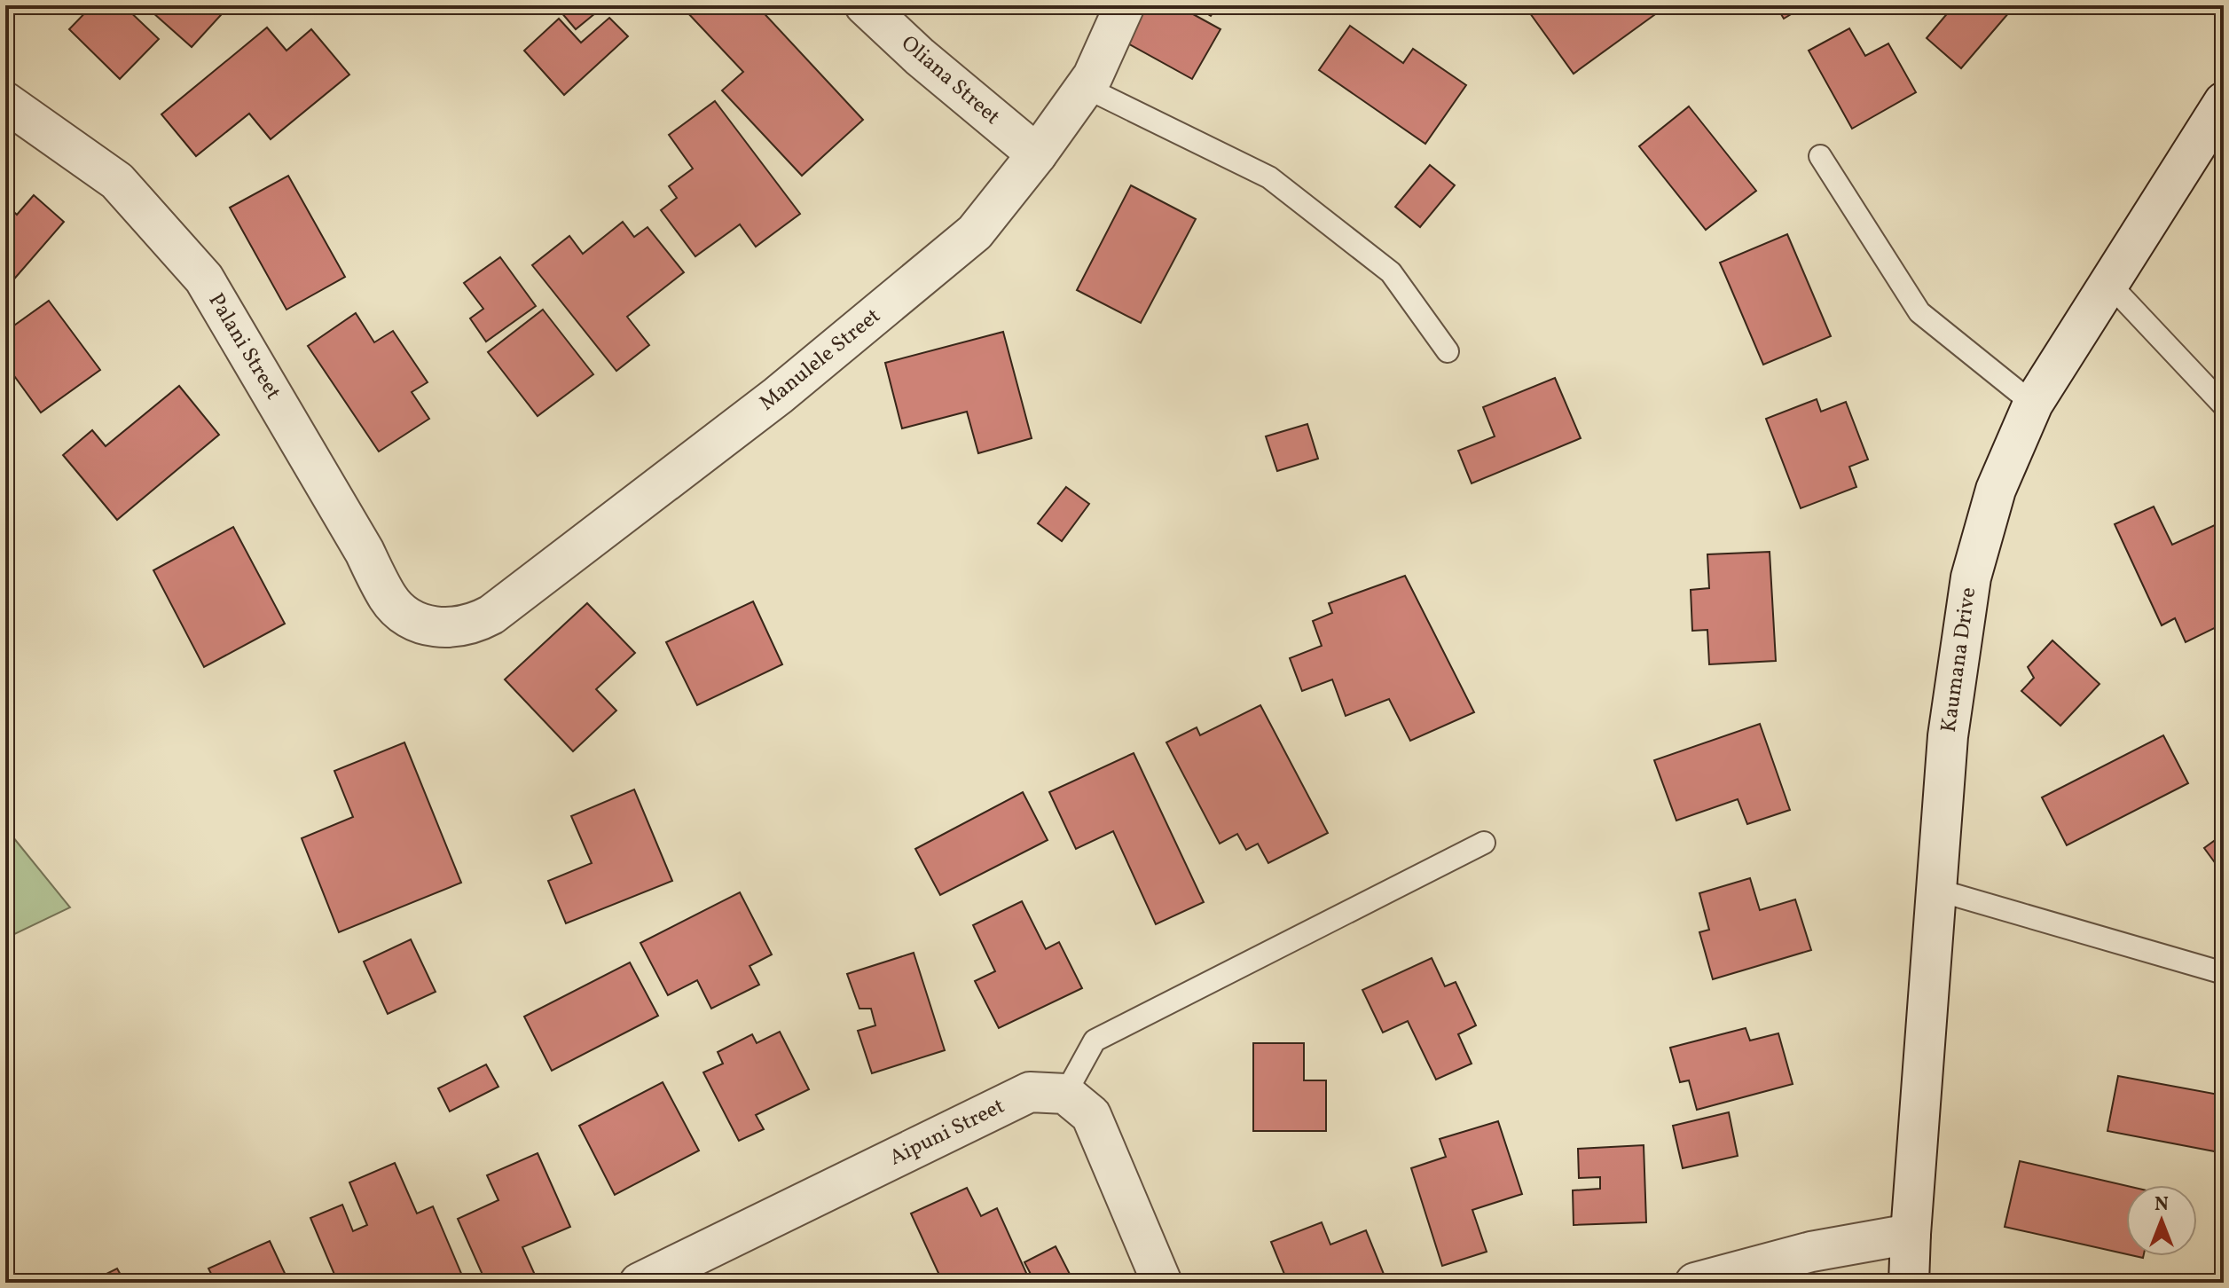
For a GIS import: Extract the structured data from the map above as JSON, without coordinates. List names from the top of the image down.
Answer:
{
  "streets": {
    "street": [
      "Oliana Street",
      "Palani Street",
      "Manulele Street",
      "Kaumana Drive",
      "Aipuni Street"
    ]
  },
  "crossings": [
    ["Oliana Street", "Manulele Street"],
    ["Palani Street", "Manulele Street"]
  ],
  "north": "top"
}
